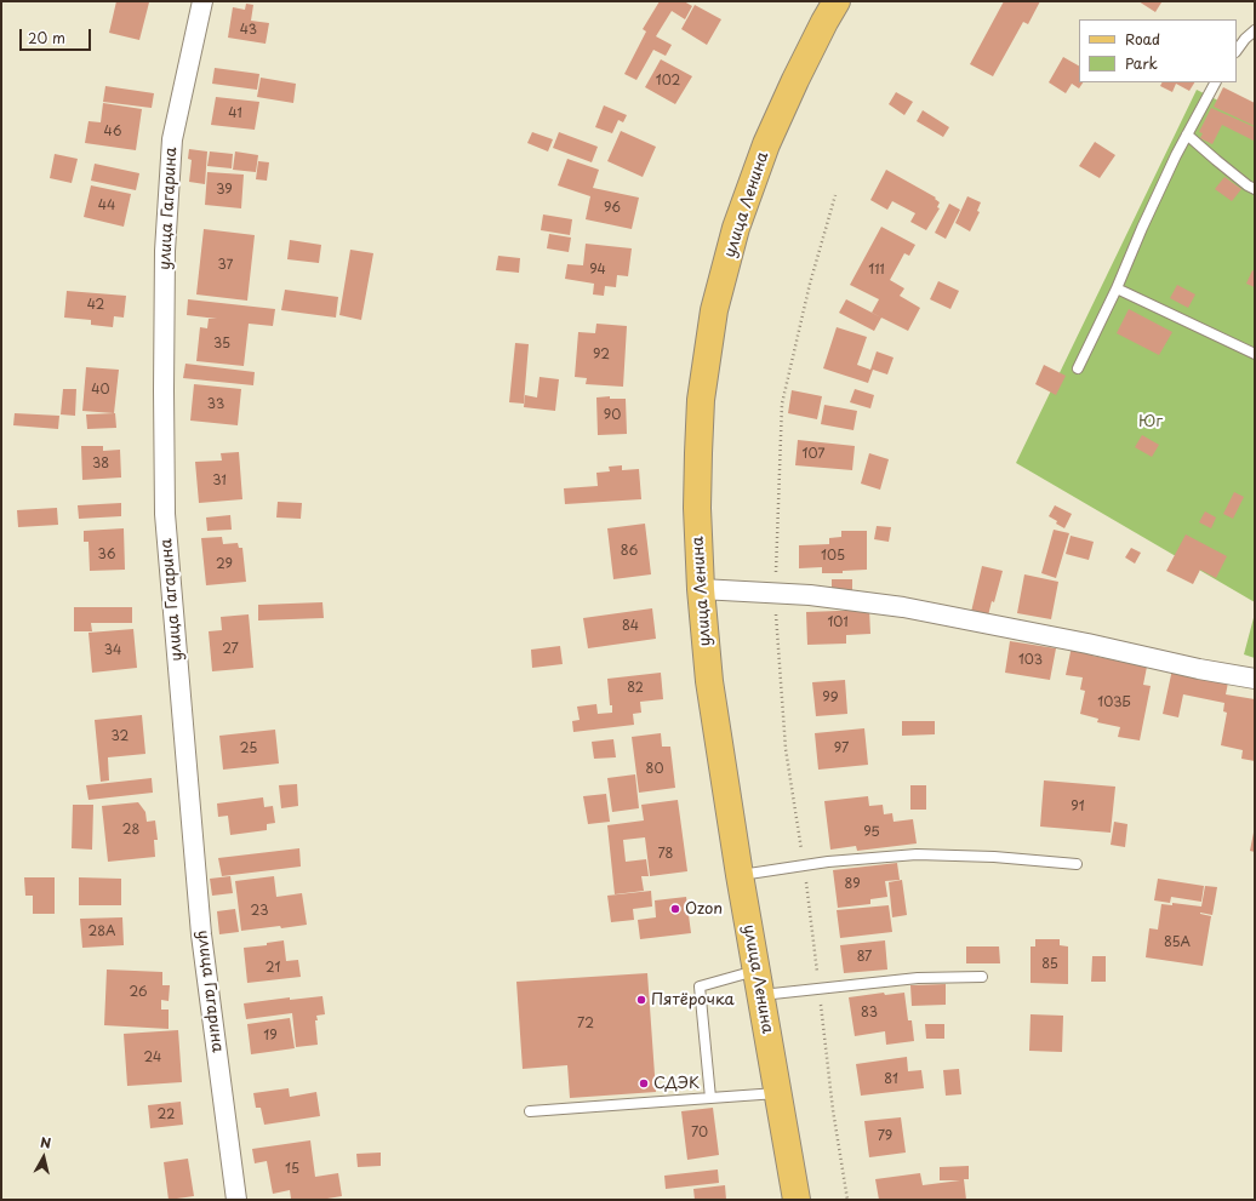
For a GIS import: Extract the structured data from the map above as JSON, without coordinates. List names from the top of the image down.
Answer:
{
  "streets": {
    "main road": ["улица Ленина"],
    "street": ["улица Гагарина"]
  },
  "parks": ["Юг"],
  "places": ["Ozon", "Пятёрочка", "СДЭК"],
  "house_numbers": [
    "43",
    "102",
    "41",
    "46",
    "39",
    "44",
    "96",
    "37",
    "94",
    "111",
    "42",
    "35",
    "92",
    "40",
    "33",
    "90",
    "107",
    "38",
    "31",
    "86",
    "36",
    "105",
    "29",
    "101",
    "84",
    "27",
    "34",
    "103",
    "82",
    "99",
    "103Б",
    "32",
    "25",
    "97",
    "80",
    "91",
    "28",
    "95",
    "78",
    "89",
    "23",
    "28А",
    "85А",
    "87",
    "85",
    "21",
    "26",
    "83",
    "72",
    "19",
    "24",
    "81",
    "22",
    "70",
    "79",
    "15"
  ],
  "legend": ["Road", "Park"],
  "scale_bar": "20 m",
  "north": "top"
}
